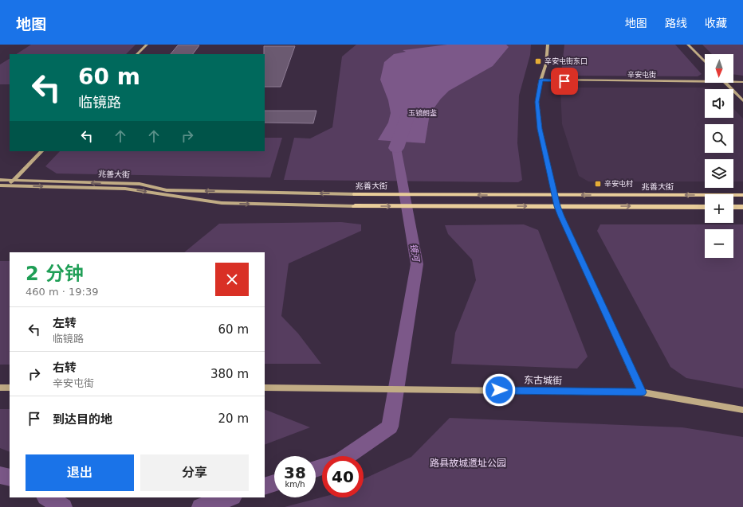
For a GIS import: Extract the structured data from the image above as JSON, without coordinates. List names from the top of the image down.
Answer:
{
  "streets": {
    "main road": ["兆善大街"],
    "street": ["辛安屯街", "东古城街"]
  },
  "water": ["镜河"],
  "parks": ["玉镜朗鉴", "路县故城遗址公园"],
  "places": {
    "transit": ["辛安屯街东口", "辛安屯村"]
  },
  "north": "bottom",
  "page": {
    "header": "地图",
    "nav": ["地图", "路线", "收藏"],
    "map_buttons": ["+", "−"],
    "turn": ["60 m", "临镜路"],
    "heading": ["2 分钟", "460 m · 19:39"],
    "list": [
      {
        "name": "左转",
        "note": "临镜路",
        "value": "60 m"
      },
      {
        "name": "右转",
        "note": "辛安屯街",
        "value": "380 m"
      },
      {
        "name": "到达目的地",
        "value": "20 m"
      }
    ],
    "buttons": ["退出", "分享"],
    "speed": "38 km/h",
    "limit": "40"
  }
}
